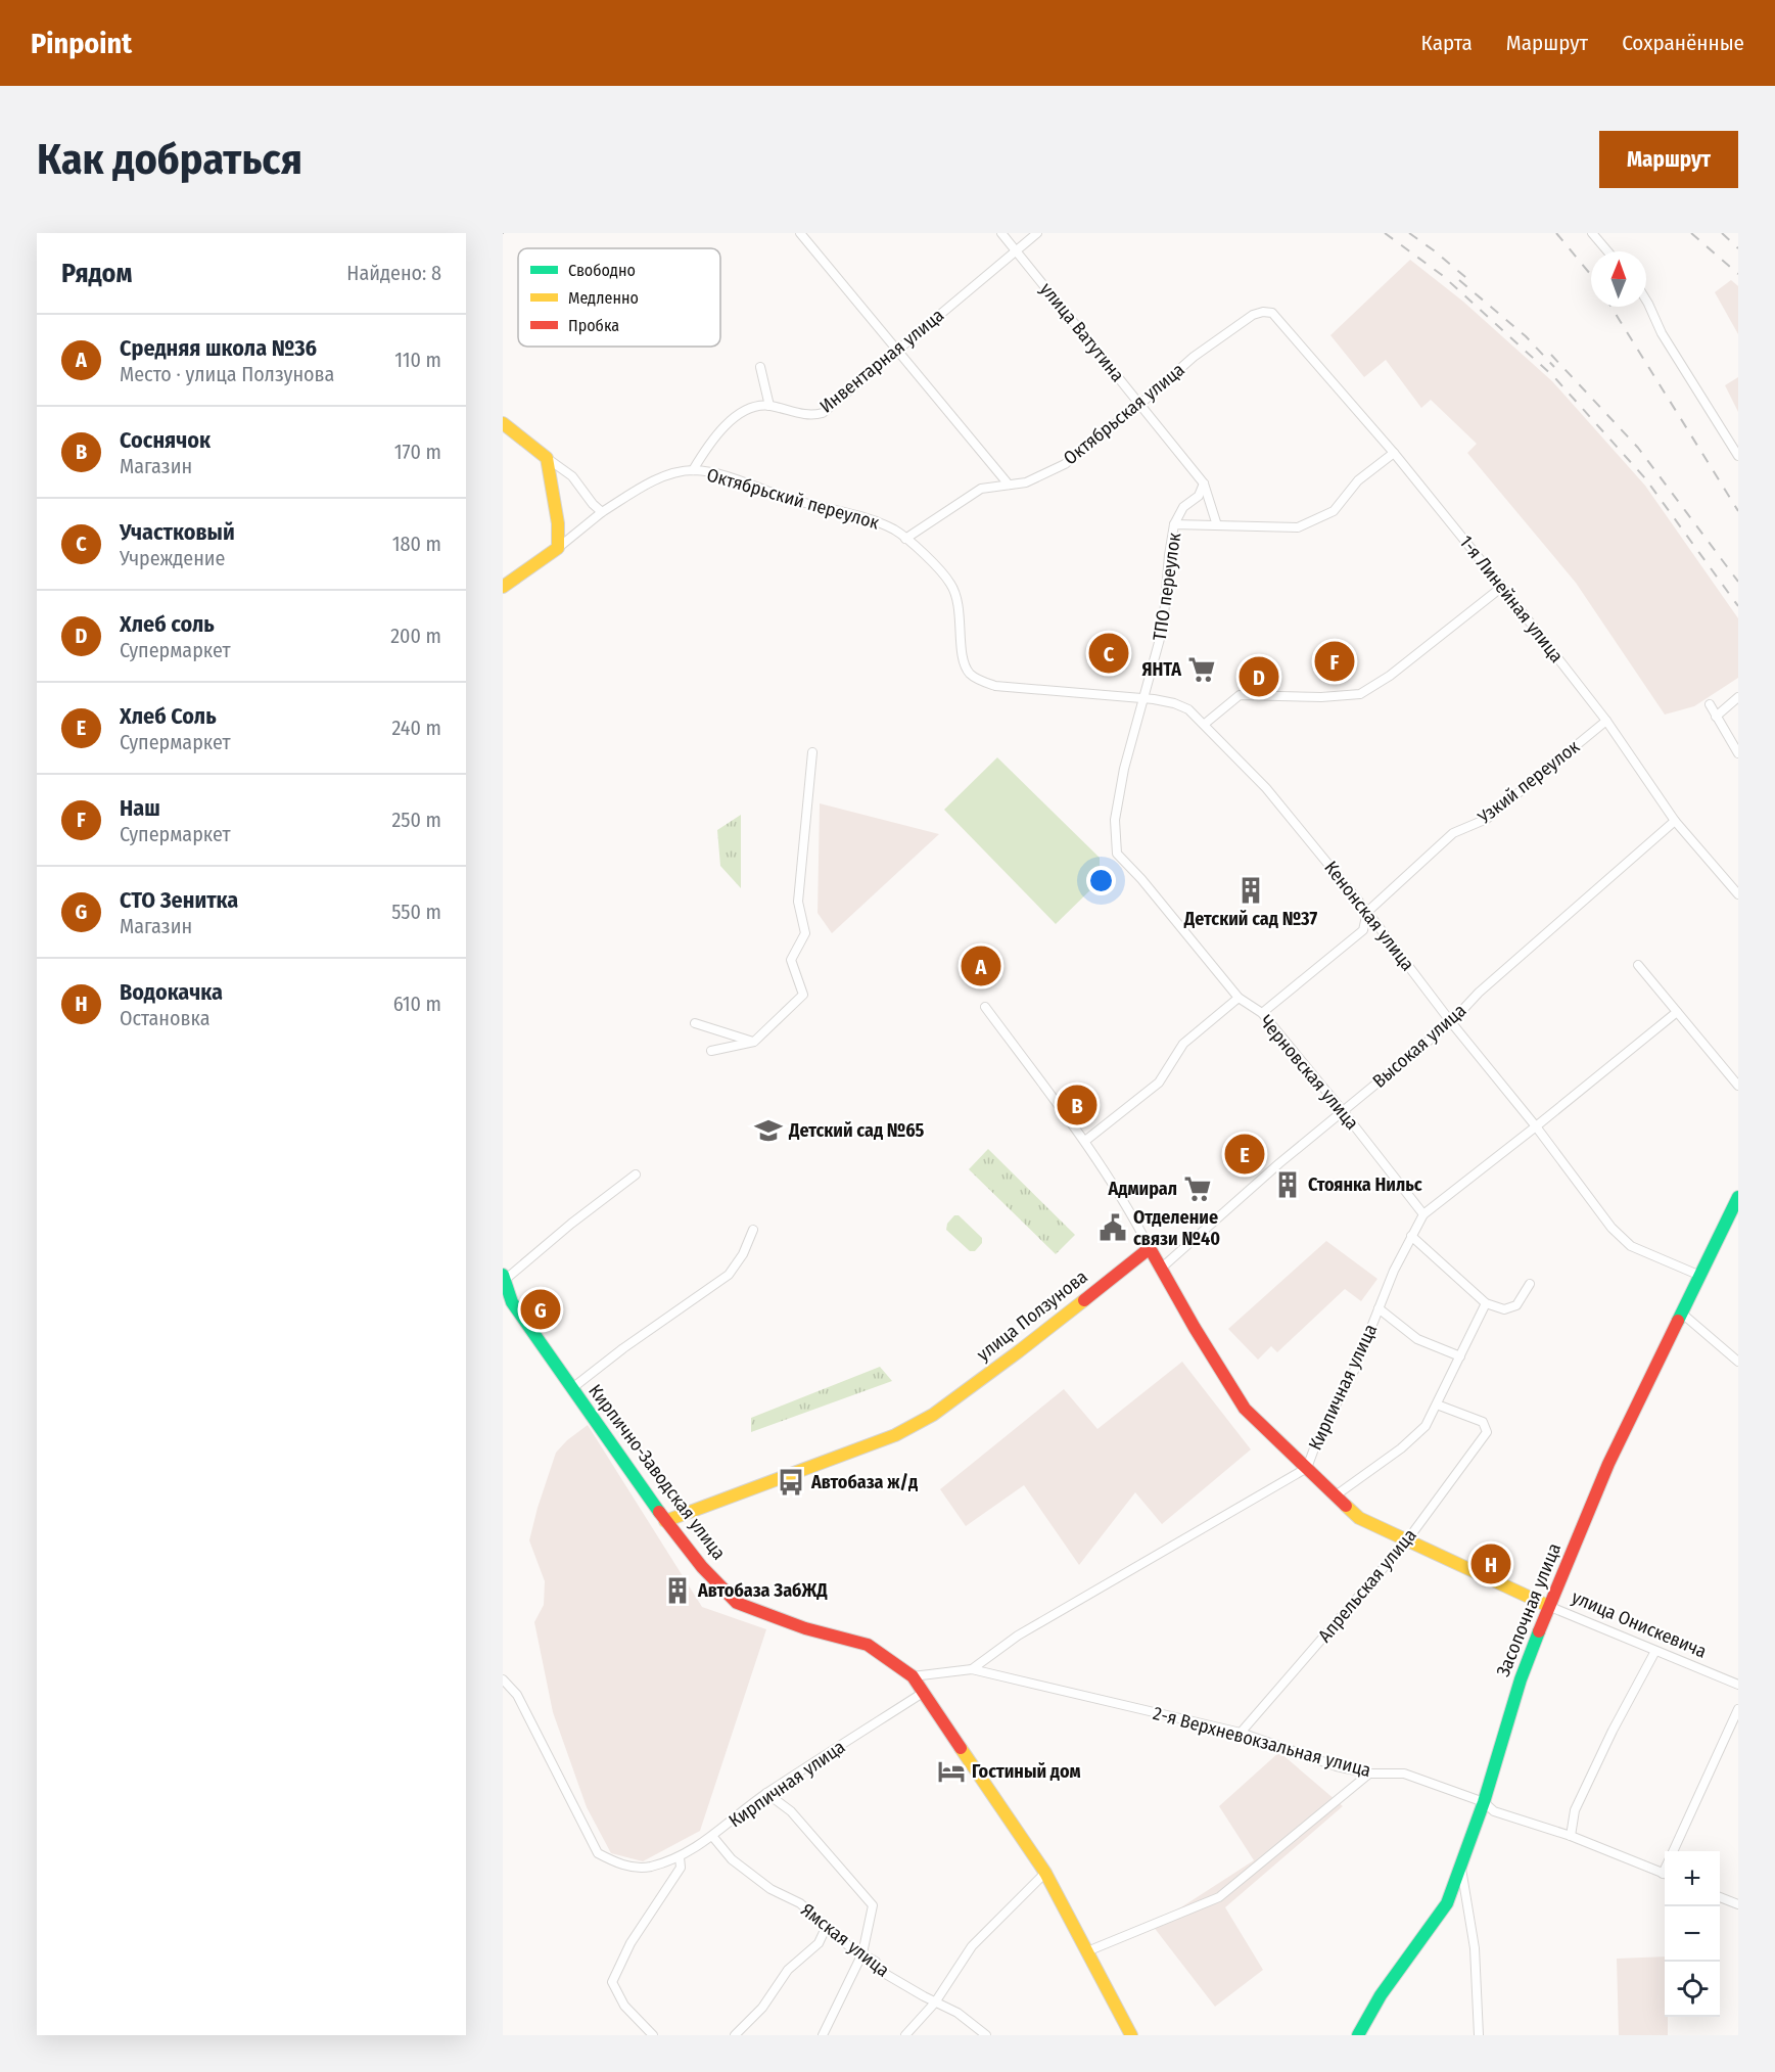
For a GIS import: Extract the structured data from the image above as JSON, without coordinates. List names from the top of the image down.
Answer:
{
  "streets": {
    "street": [
      "улица Ватутина",
      "Инвентарная улица",
      "Октябрьская улица",
      "Октябрьский переулок",
      "ТПО переулок",
      "1-я Линейная улица",
      "Узкий переулок",
      "Кенонская улица",
      "Высокая улица",
      "Черновская улица",
      "улица Ползунова",
      "Кирпичная улица",
      "Кирпично-Заводская улица",
      "Апрельская улица",
      "Засопочная улица",
      "улица Онискевича",
      "2-я Верхневокзальная улица",
      "Ямская улица"
    ]
  },
  "crossings": [
    ["улица Ватутина", "Инвентарная улица"],
    ["улица Ватутина", "Октябрьская улица"],
    ["улица Ватутина", "ТПО переулок"],
    ["Октябрьская улица", "Октябрьский переулок"],
    ["Октябрьская улица", "1-я Линейная улица"],
    ["Октябрьский переулок", "Кенонская улица"],
    ["ТПО переулок", "1-я Линейная улица"],
    ["ТПО переулок", "Кенонская улица"],
    ["ТПО переулок", "Черновская улица"],
    ["1-я Линейная улица", "Узкий переулок"],
    ["1-я Линейная улица", "Высокая улица"],
    ["Узкий переулок", "Кенонская улица"],
    ["Кенонская улица", "Высокая улица"],
    ["Кенонская улица", "Кирпичная улица"],
    ["Кенонская улица", "Засопочная улица"],
    ["Высокая улица", "Черновская улица"],
    ["Высокая улица", "улица Онискевича"],
    ["Черновская улица", "Кирпичная улица"],
    ["улица Ползунова", "Кирпично-Заводская улица"],
    ["улица Ползунова", "улица Онискевича"],
    ["Кирпичная улица", "Кирпично-Заводская улица"],
    ["Кирпичная улица", "улица Онискевича"],
    ["Кирпичная улица", "2-я Верхневокзальная улица"],
    ["Кирпичная улица", "Ямская улица"],
    ["Кирпично-Заводская улица", "2-я Верхневокзальная улица"],
    ["Апрельская улица", "улица Онискевича"],
    ["Апрельская улица", "2-я Верхневокзальная улица"],
    ["Засопочная улица", "улица Онискевича"],
    ["Засопочная улица", "2-я Верхневокзальная улица"]
  ],
  "places": {
    "supermarket": ["ЯНТА", "Адмирал"],
    "building": ["Детский сад №37", "Стоянка Нильс", "Автобаза ЗабЖД"],
    "school or university": ["Детский сад №65"],
    "public building": ["Отделение связи №40"],
    "bus stop": ["Автобаза ж/д"],
    "hotel": ["Гостиный дом"]
  },
  "legend": ["Свободно", "Медленно", "Пробка"],
  "north": "top",
  "page": {
    "header": "Pinpoint",
    "nav": ["Карта", "Маршрут", "Сохранённые"],
    "buttons": "Маршрут",
    "title": "Как добраться",
    "heading": ["Рядом", "Найдено: 8"],
    "list": [
      {
        "mark": "A",
        "name": "Средняя школа №36",
        "note": "Место · улица Ползунова",
        "value": "110 m"
      },
      {
        "mark": "B",
        "name": "Соснячок",
        "note": "Магазин",
        "value": "170 m"
      },
      {
        "mark": "C",
        "name": "Участковый",
        "note": "Учреждение",
        "value": "180 m"
      },
      {
        "mark": "D",
        "name": "Хлеб соль",
        "note": "Супермаркет",
        "value": "200 m"
      },
      {
        "mark": "E",
        "name": "Хлеб Соль",
        "note": "Супермаркет",
        "value": "240 m"
      },
      {
        "mark": "F",
        "name": "Наш",
        "note": "Супермаркет",
        "value": "250 m"
      },
      {
        "mark": "G",
        "name": "СТО Зенитка",
        "note": "Магазин",
        "value": "550 m"
      },
      {
        "mark": "H",
        "name": "Водокачка",
        "note": "Остановка",
        "value": "610 m"
      }
    ],
    "pins": [
      "C",
      "F",
      "D",
      "A",
      "B",
      "E",
      "G",
      "H"
    ],
    "map_buttons": ["+", "−"]
  }
}
